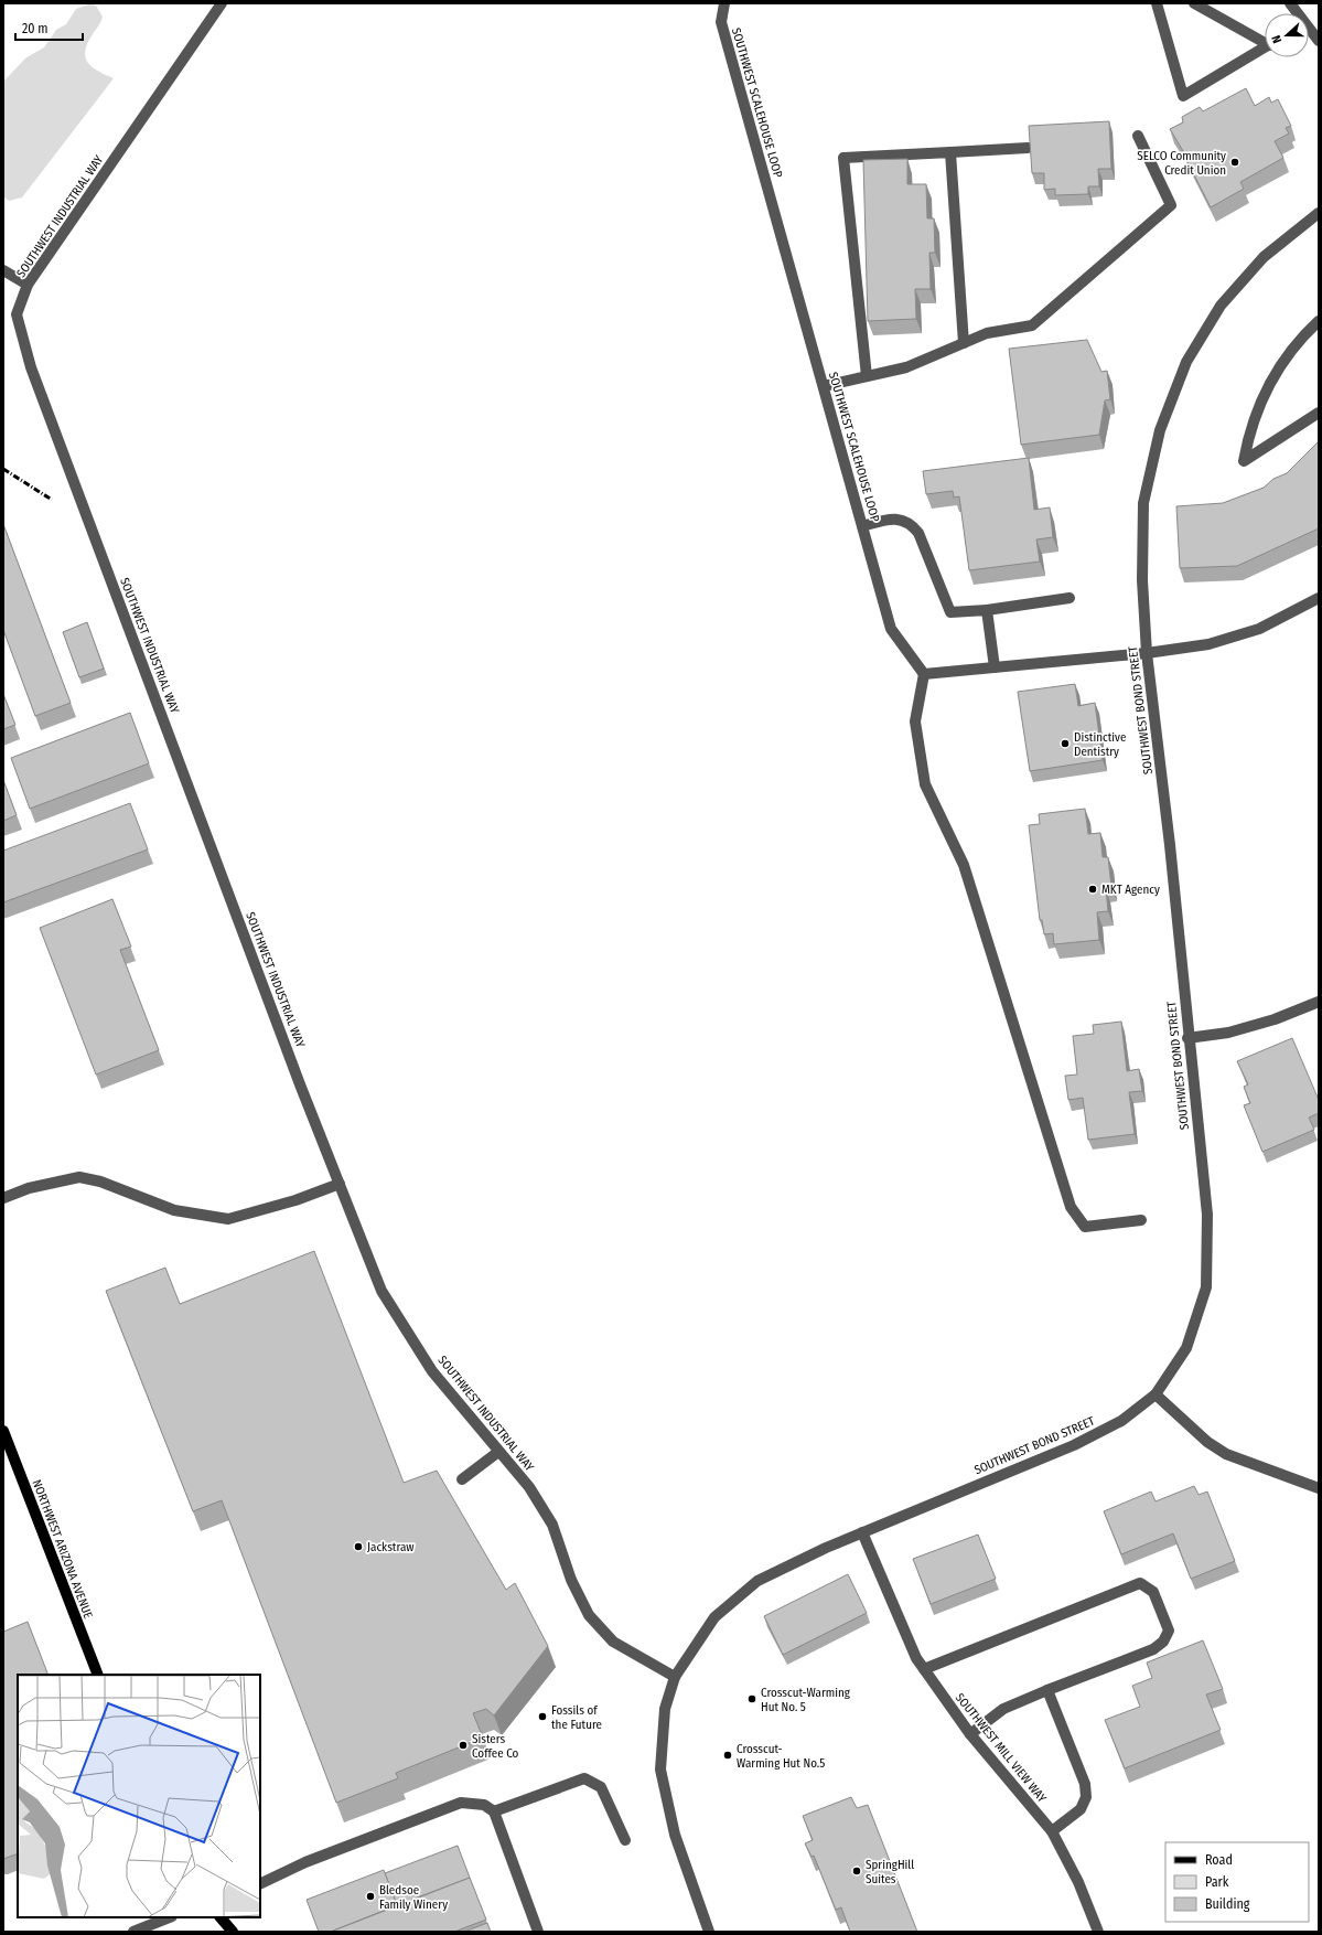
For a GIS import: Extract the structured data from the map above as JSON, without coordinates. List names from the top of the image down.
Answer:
{
  "streets": {
    "main road": ["NORTHWEST ARIZONA AVENUE"],
    "street": [
      "SOUTHWEST SCALEHOUSE LOOP",
      "SOUTHWEST INDUSTRIAL WAY",
      "SOUTHWEST BOND STREET",
      "SOUTHWEST MILL VIEW WAY"
    ]
  },
  "crossings": [
    ["SOUTHWEST INDUSTRIAL WAY", "SOUTHWEST BOND STREET"],
    ["SOUTHWEST BOND STREET", "SOUTHWEST MILL VIEW WAY"]
  ],
  "places": [
    "SELCO Community Credit Union",
    "Distinctive Dentistry",
    "MKT Agency",
    "Jackstraw",
    "Crosscut-Warming Hut No. 5",
    "Fossils of the Future",
    "Sisters Coffee Co",
    "Crosscut- Warming Hut No.5",
    "SpringHill Suites",
    "Bledsoe Family Winery"
  ],
  "legend": ["Road", "Park", "Building"],
  "scale_bar": "20 m",
  "north": "left"
}
